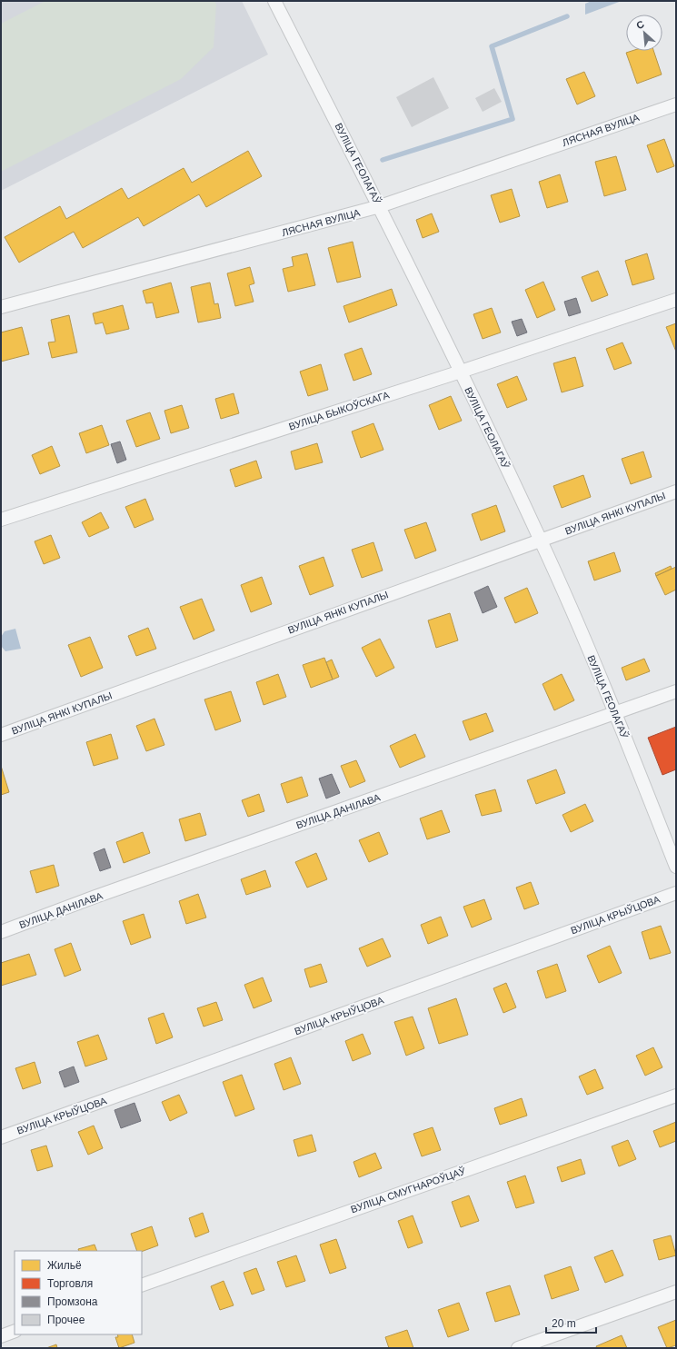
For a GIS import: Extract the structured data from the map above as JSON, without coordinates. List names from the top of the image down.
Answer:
{
  "streets": {
    "street": [
      "ЛЯСНАЯ ВУЛІЦА",
      "ВУЛІЦА ГЕОЛАГАЎ",
      "ВУЛІЦА БЫКОЎСКАГА",
      "ВУЛІЦА ЯНКІ КУПАЛЫ",
      "ВУЛІЦА ДАНІЛАВА",
      "ВУЛІЦА КРЫЎЦОВА",
      "ВУЛІЦА СМУГНАРОЎЦАЎ"
    ]
  },
  "crossings": [
    ["ЛЯСНАЯ ВУЛІЦА", "ВУЛІЦА ГЕОЛАГАЎ"],
    ["ВУЛІЦА ГЕОЛАГАЎ", "ВУЛІЦА БЫКОЎСКАГА"],
    ["ВУЛІЦА ГЕОЛАГАЎ", "ВУЛІЦА ЯНКІ КУПАЛЫ"],
    ["ВУЛІЦА ГЕОЛАГАЎ", "ВУЛІЦА ДАНІЛАВА"]
  ],
  "legend": [
    "Жильё",
    "Торговля",
    "Промзона",
    "Прочее"
  ],
  "scale_bar": "20 m",
  "north": "top left"
}
